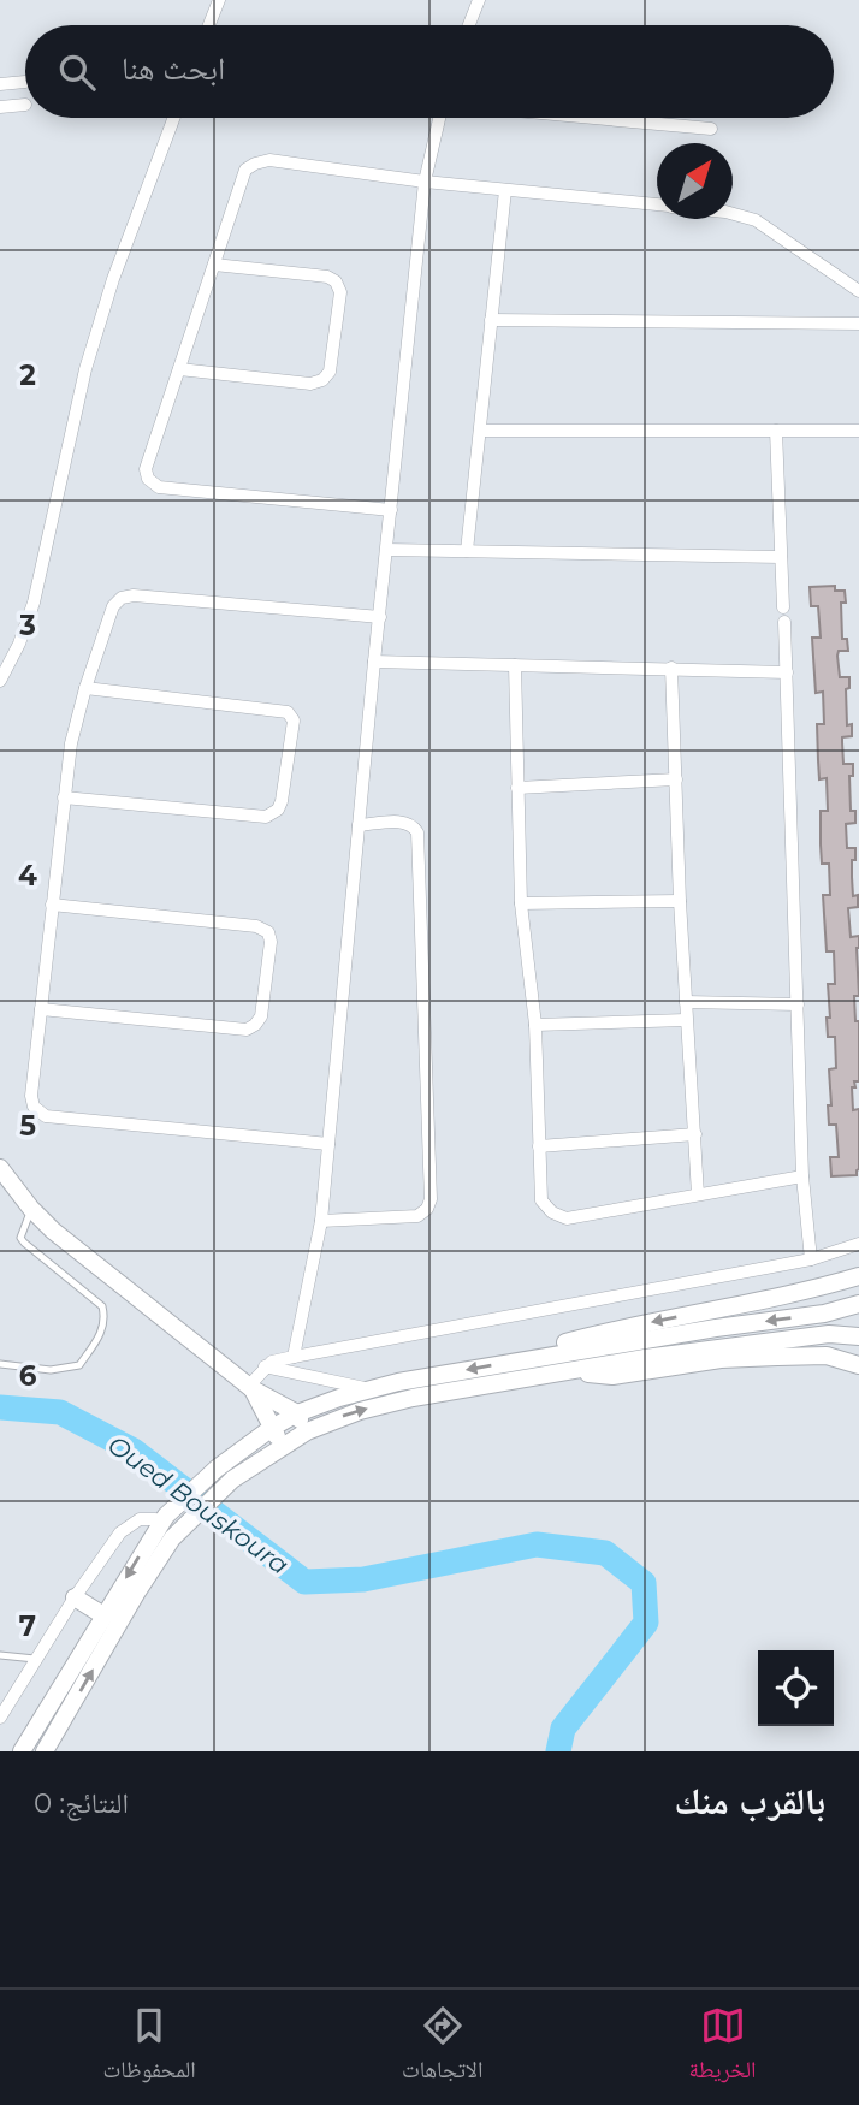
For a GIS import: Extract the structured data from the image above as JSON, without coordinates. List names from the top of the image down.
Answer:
{
  "water": ["Oued Bouskoura"],
  "north": "top right",
  "page": {
    "search": "ابحث هنا",
    "heading": ["بالقرب منك", "النتائج: 0"],
    "nav": ["الخريطة", "الاتجاهات", "المحفوظات"]
  },
  "grid": {
    "rows": [
      "2",
      "3",
      "4",
      "5",
      "6",
      "7"
    ]
  }
}
